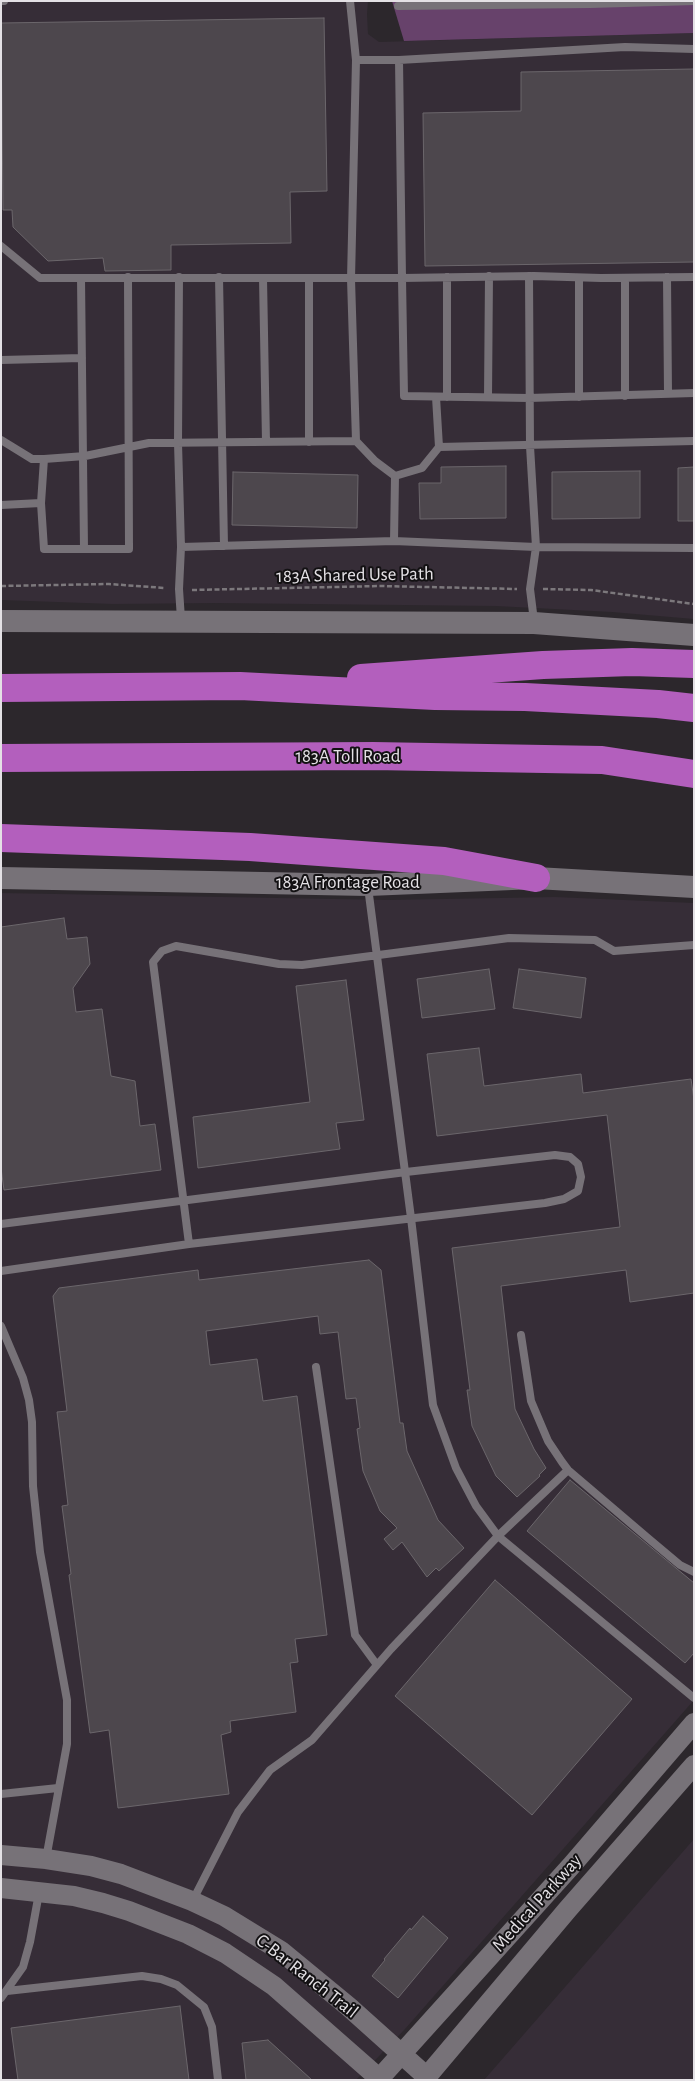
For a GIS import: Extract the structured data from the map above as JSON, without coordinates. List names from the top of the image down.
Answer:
{
  "streets": {
    "highway": ["183A Toll Road"],
    "main road": ["183A Frontage Road"],
    "street": ["Medical Parkway", "C-Bar Ranch Trail"],
    "path": ["183A Shared Use Path"]
  },
  "crossings": [
    ["Medical Parkway", "C-Bar Ranch Trail"]
  ]
}
